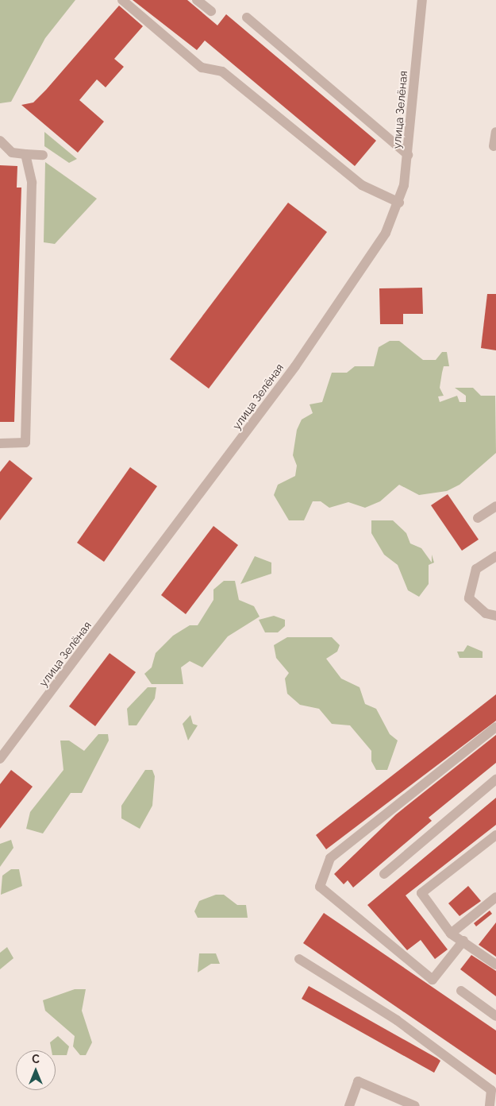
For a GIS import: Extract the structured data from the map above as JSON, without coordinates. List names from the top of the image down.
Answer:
{
  "streets": {
    "street": ["улица Зелёная"]
  },
  "north": "top"
}
